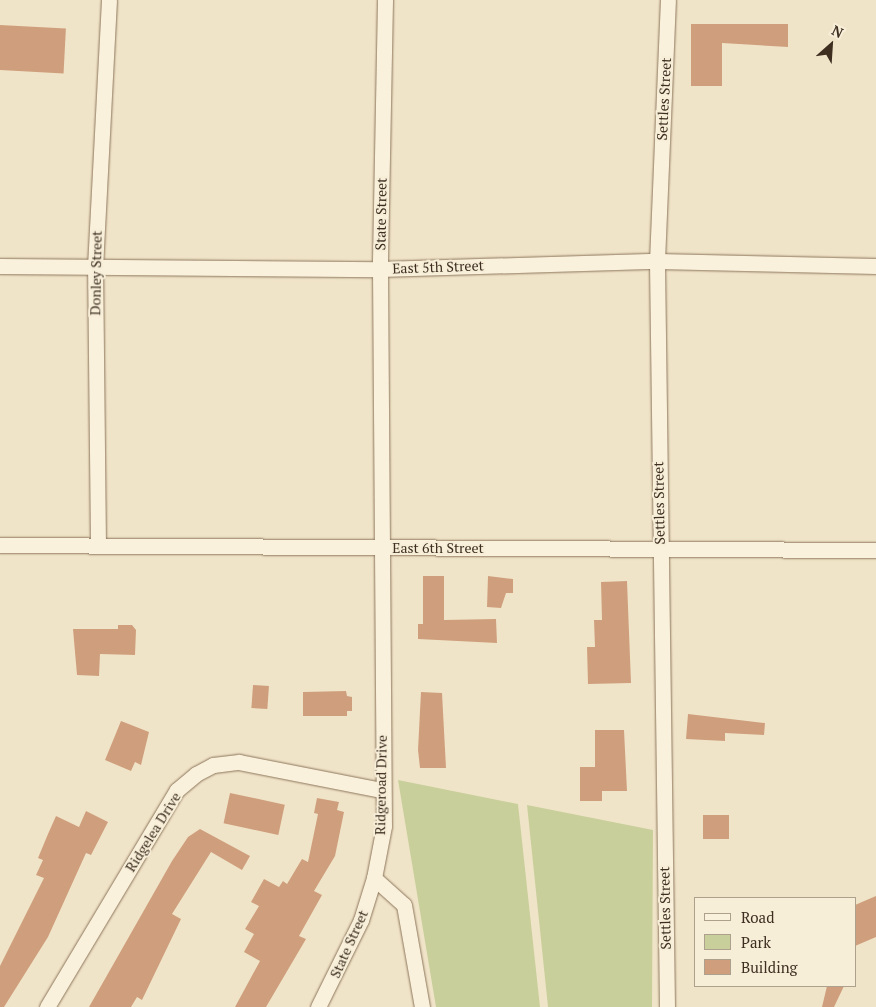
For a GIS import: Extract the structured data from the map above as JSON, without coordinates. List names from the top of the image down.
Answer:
{
  "streets": {
    "street": [
      "Settles Street",
      "State Street",
      "East 5th Street",
      "Donley Street",
      "East 6th Street",
      "Ridgeroad Drive",
      "Ridgelea Drive"
    ]
  },
  "crossings": [
    ["Settles Street", "East 5th Street"],
    ["Settles Street", "East 6th Street"],
    ["State Street", "East 5th Street"],
    ["State Street", "East 6th Street"],
    ["State Street", "Ridgeroad Drive"],
    ["East 5th Street", "Donley Street"],
    ["Donley Street", "East 6th Street"],
    ["East 6th Street", "Ridgeroad Drive"],
    ["Ridgeroad Drive", "Ridgelea Drive"]
  ],
  "legend": ["Road", "Park", "Building"],
  "north": "top right"
}
